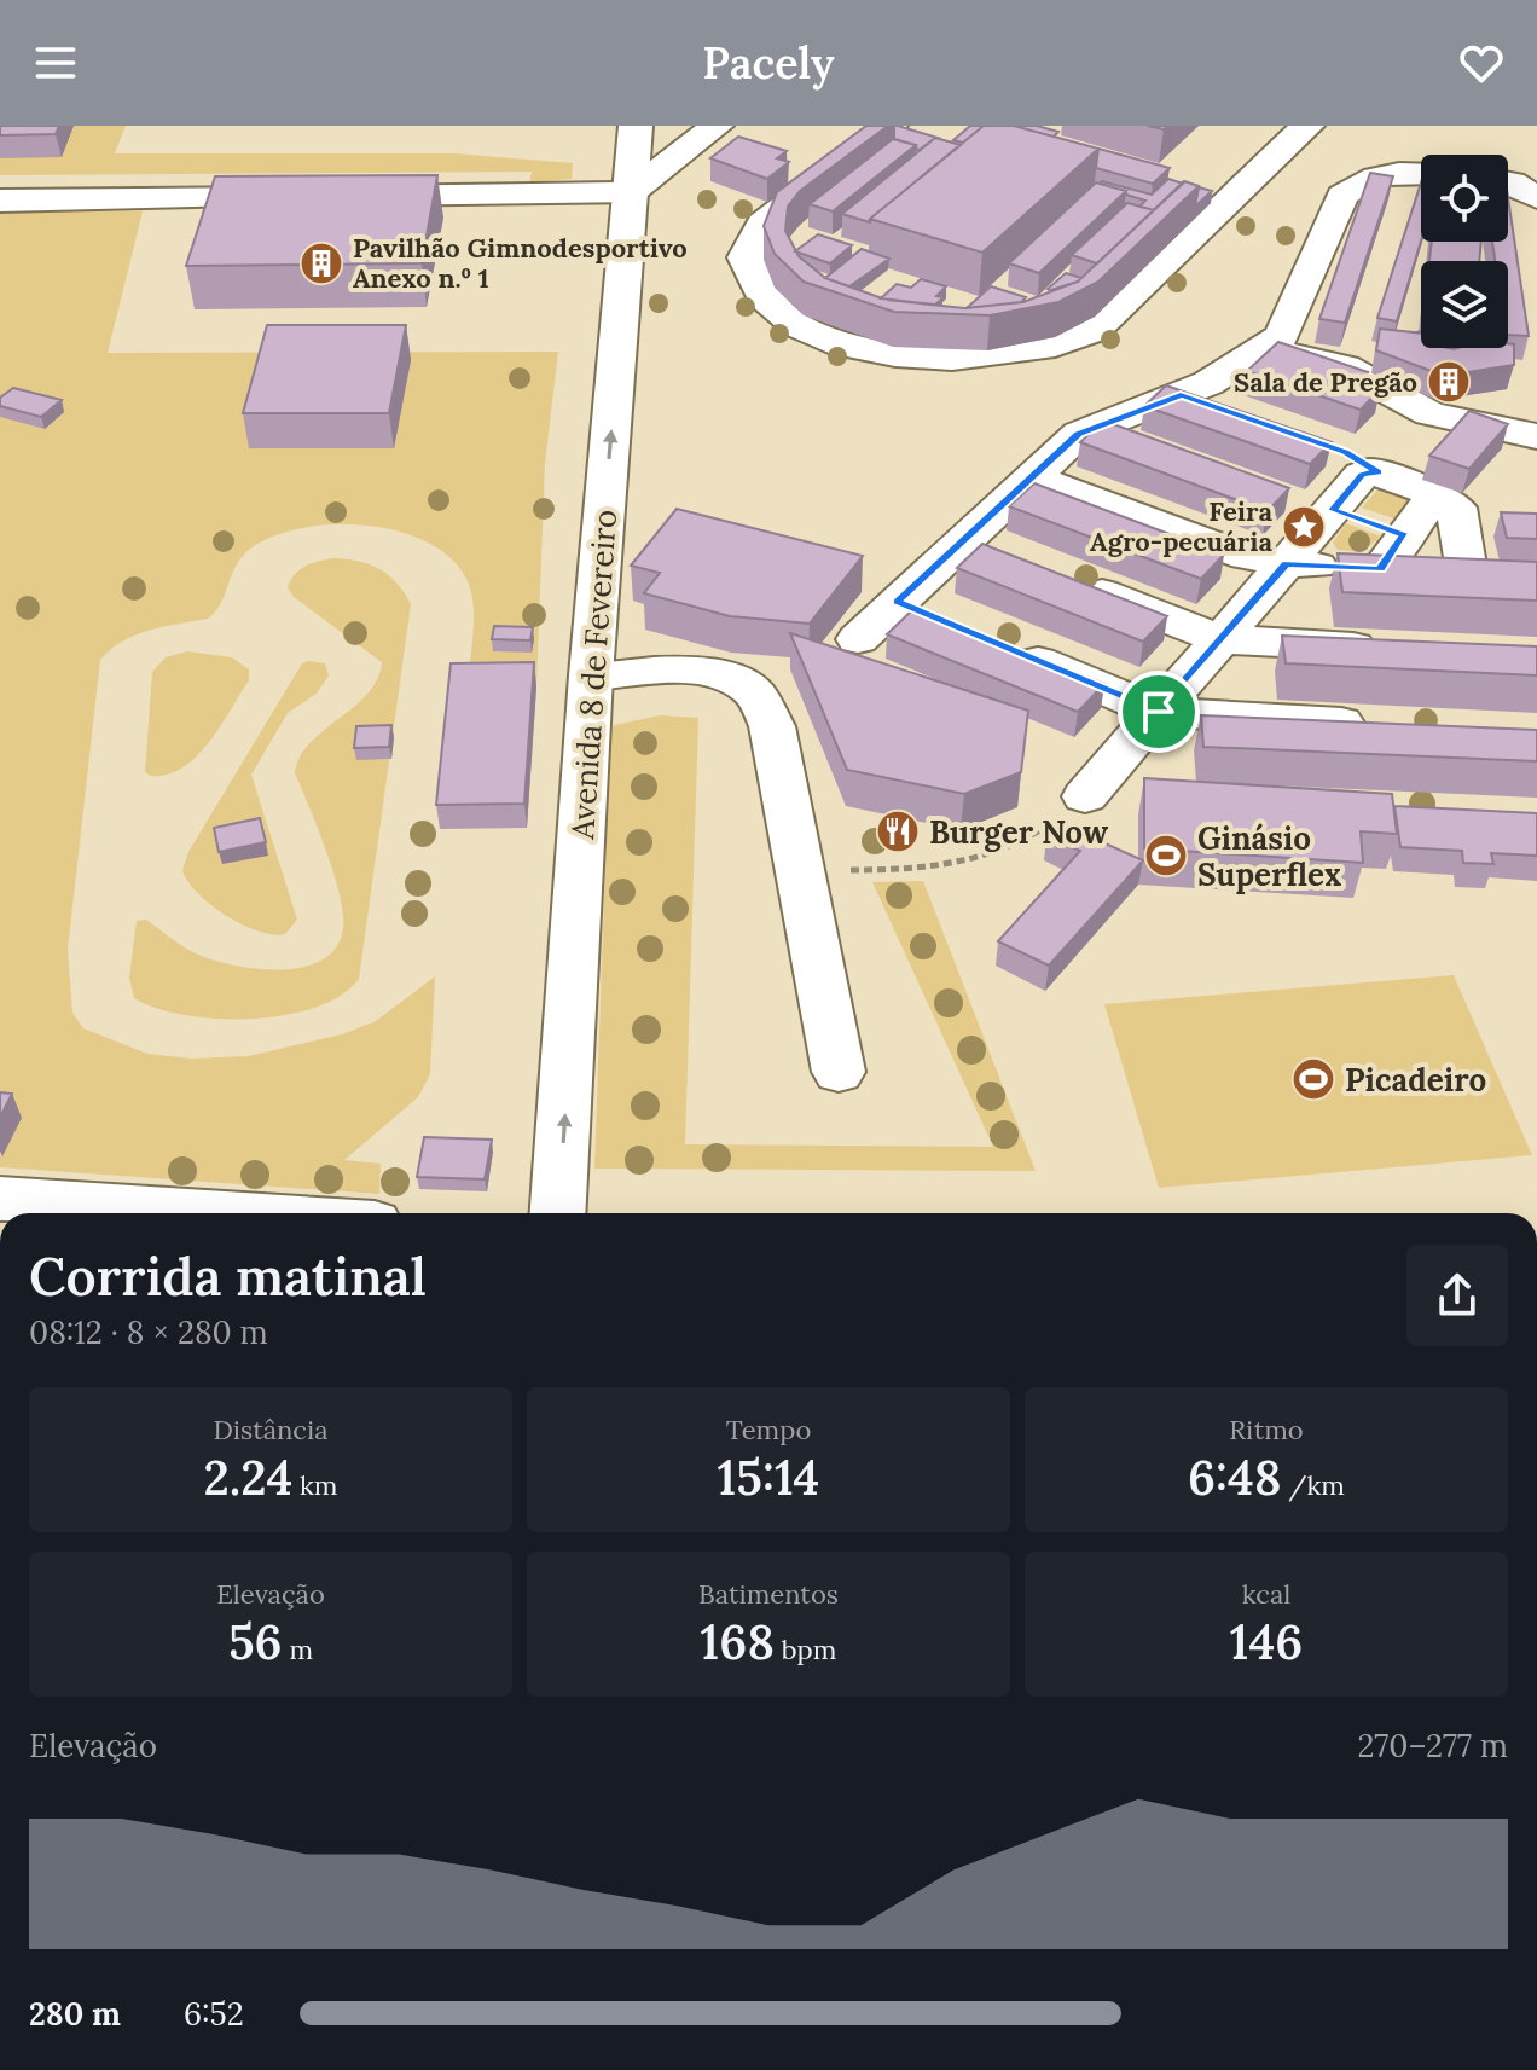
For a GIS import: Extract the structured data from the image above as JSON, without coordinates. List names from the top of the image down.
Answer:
{
  "streets": {
    "street": ["Avenida 8 de Fevereiro"]
  },
  "one_way": ["Avenida 8 de Fevereiro"],
  "places": {
    "building": ["Pavilhão Gimnodesportivo Anexo n.º 1", "Sala de Pregão"],
    "place": ["Feira Agro-pecuária"],
    "restaurant": ["Burger Now"],
    "sports": ["Ginásio Superflex", "Picadeiro"]
  },
  "page": {
    "header": "Pacely",
    "heading": ["Corrida matinal", "08:12 · 8 × 280 m"],
    "stats": [
      ["Distância", "2.24 km"],
      ["Tempo", "15:14"],
      ["Ritmo", "6:48 /km"],
      ["Elevação", "56 m"],
      ["Batimentos", "168 bpm"],
      ["kcal", "146"]
    ],
    "chart": ["Elevação", "270–277 m"],
    "list": [
      {
        "name": "280 m",
        "note": "6:52"
      }
    ]
  }
}
